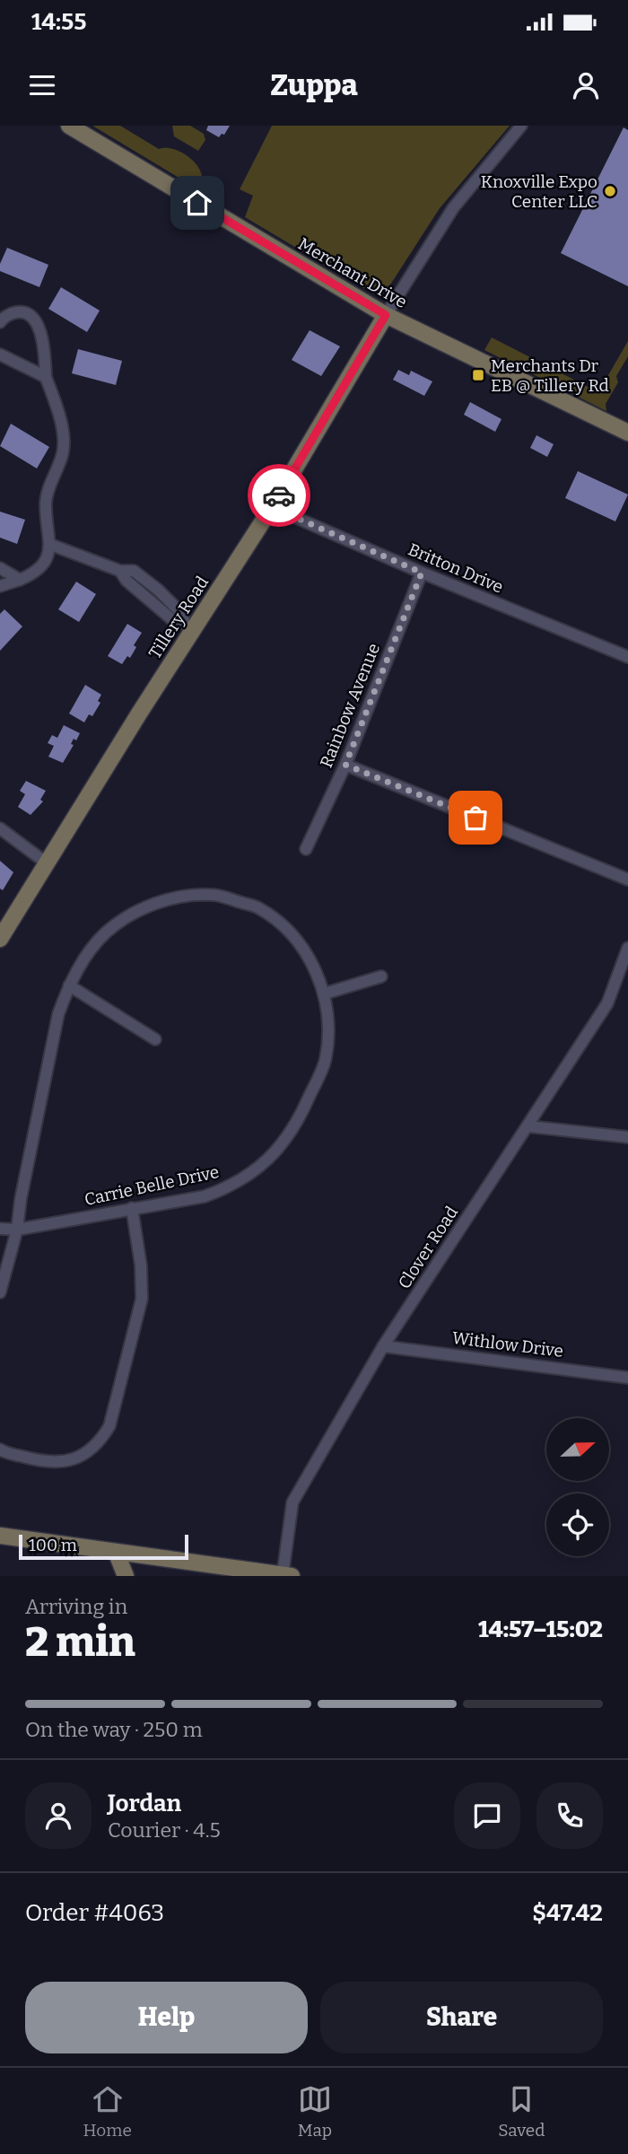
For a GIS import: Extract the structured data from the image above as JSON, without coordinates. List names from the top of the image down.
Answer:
{
  "streets": {
    "street": [
      "Merchant Drive",
      "Britton Drive",
      "Tillery Road",
      "Rainbow Avenue",
      "Carrie Belle Drive",
      "Clover Road",
      "Withlow Drive"
    ]
  },
  "crossings": [
    ["Merchant Drive", "Tillery Road"],
    ["Britton Drive", "Tillery Road"],
    ["Britton Drive", "Rainbow Avenue"],
    ["Clover Road", "Withlow Drive"]
  ],
  "places": {
    "other": ["Knoxville Expo Center LLC"],
    "transit": ["Merchants Dr EB @ Tillery Rd"]
  },
  "scale_bar": "100 m",
  "north": "right",
  "page": {
    "status": "14:55",
    "header": "Zuppa",
    "scale": "100 m",
    "heading": ["2 min", "Arriving in", "14:57–15:02"],
    "panel": [
      "Jordan",
      "Courier · 4.5",
      "Order #4063",
      "$47.42"
    ],
    "bar": "On the way · 250 m",
    "buttons": ["Help", "Share"],
    "tabs": ["Home", "Map", "Saved"]
  }
}
